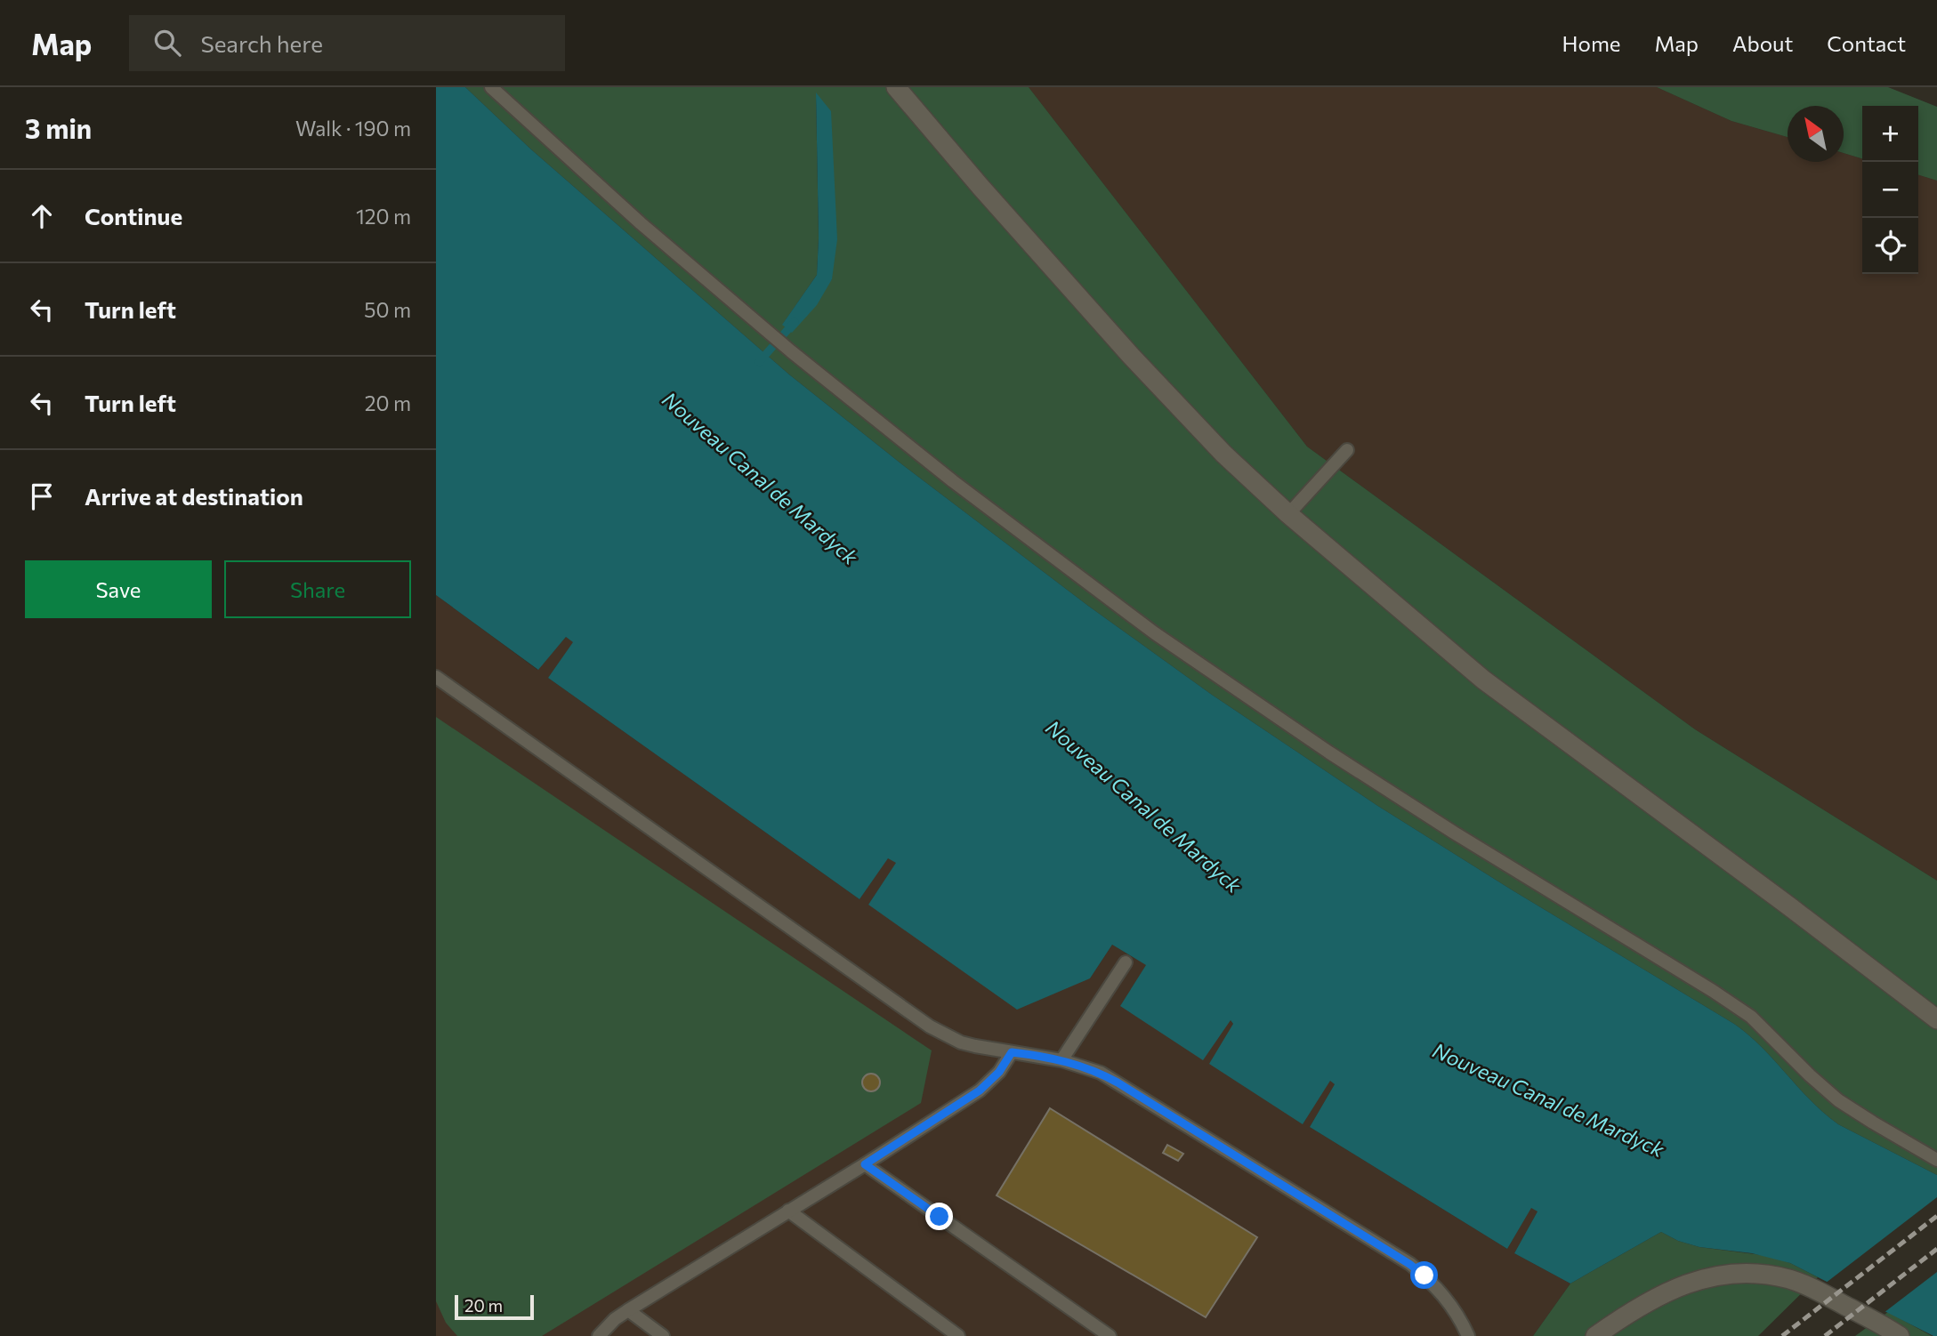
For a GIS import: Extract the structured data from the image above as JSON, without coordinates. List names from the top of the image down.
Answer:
{
  "water": ["Nouveau Canal de Mardyck"],
  "scale_bar": "20 m",
  "north": "top left",
  "page": {
    "header": "Map",
    "search": "Search here",
    "nav": [
      "Home",
      "Map",
      "About",
      "Contact"
    ],
    "heading": ["3 min", "Walk · 190 m"],
    "map_buttons": ["+", "−"],
    "list": [
      ["Continue", "120 m"],
      ["Turn left", "50 m"],
      ["Turn left", "20 m"],
      "Arrive at destination"
    ],
    "buttons": ["Save", "Share"],
    "scale": "20 m"
  }
}
